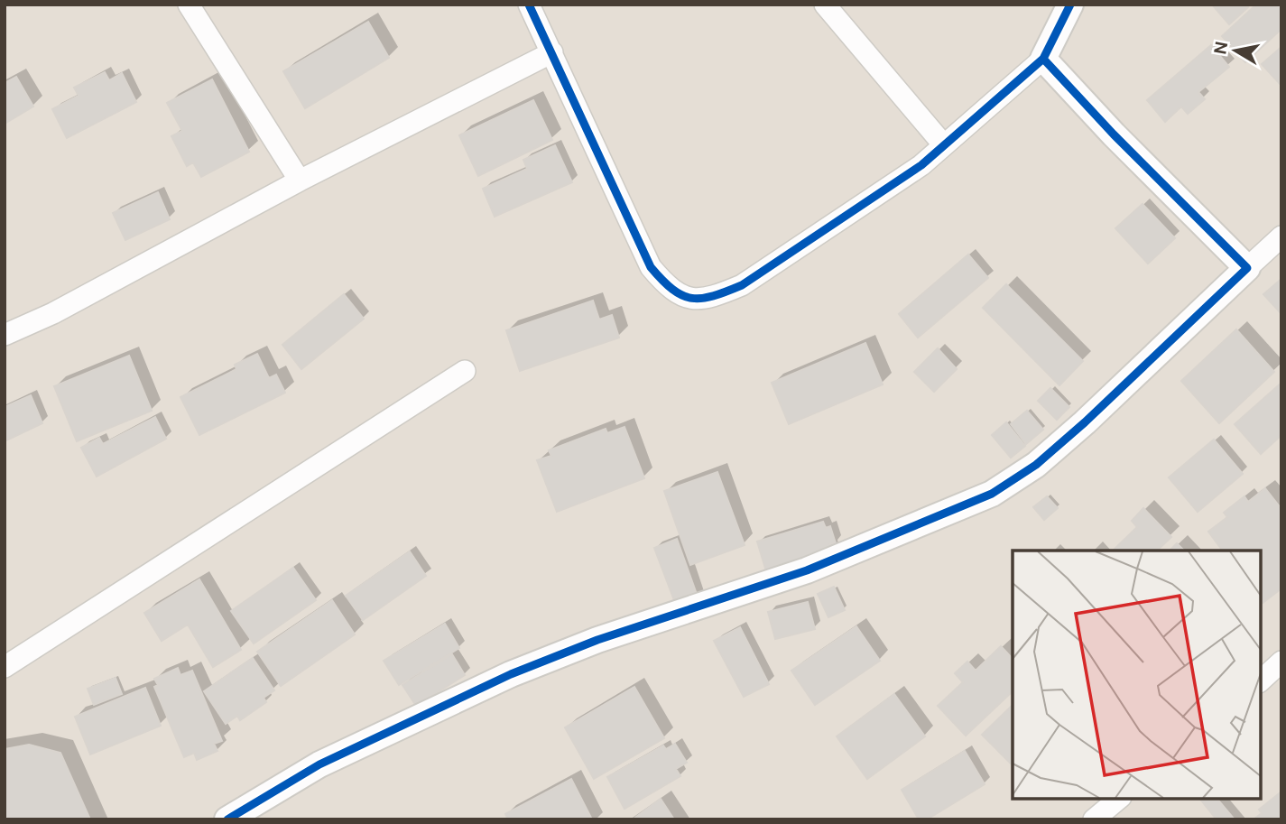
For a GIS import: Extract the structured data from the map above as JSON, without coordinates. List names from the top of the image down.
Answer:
{
  "north": "left"
}
